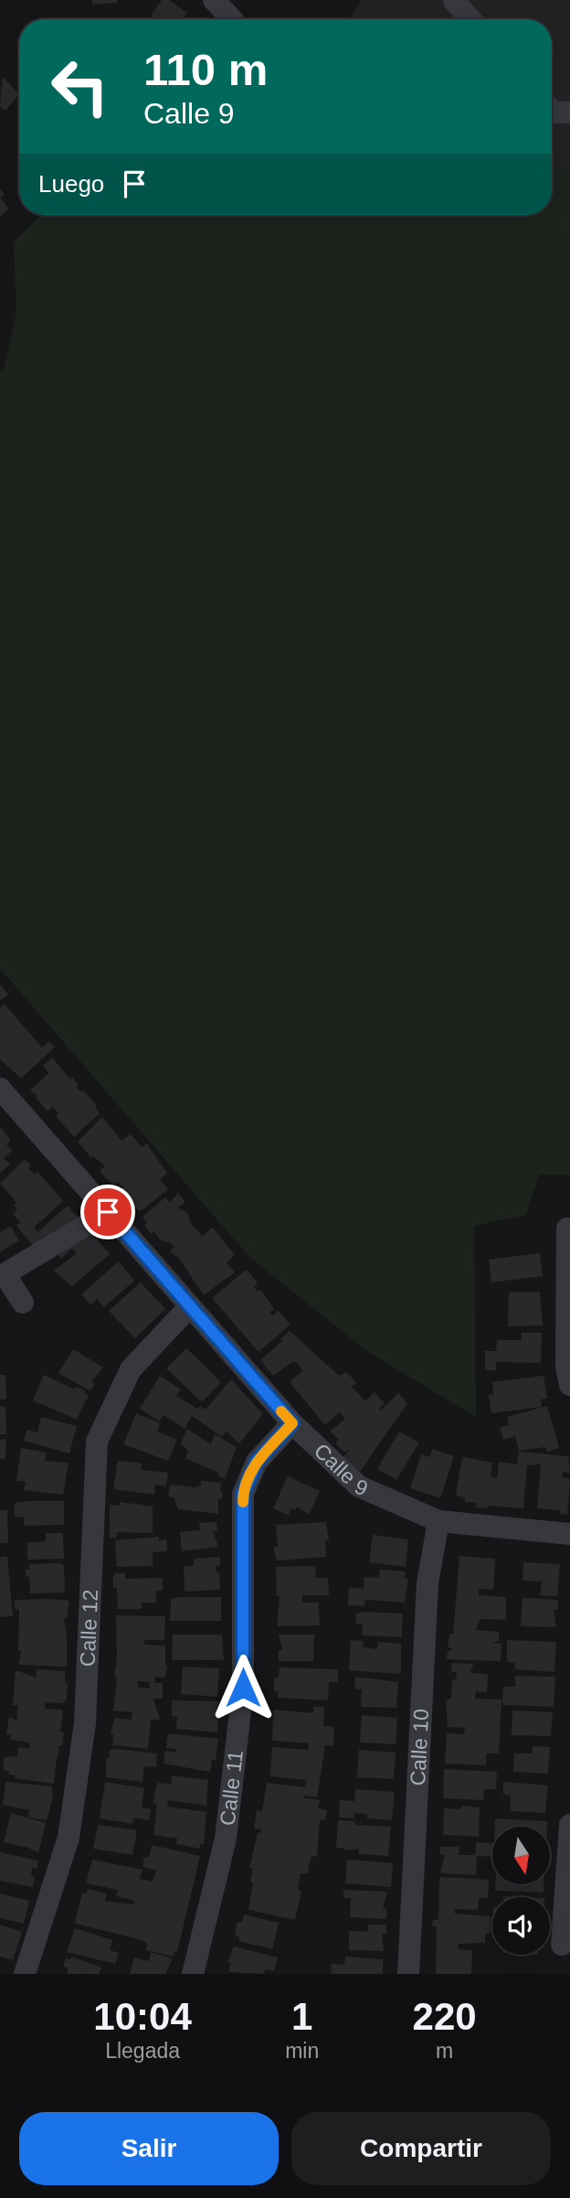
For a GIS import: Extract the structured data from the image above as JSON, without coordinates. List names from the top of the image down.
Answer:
{
  "streets": {
    "street": [
      "Calle 9",
      "Calle 12",
      "Calle 10",
      "Calle 11"
    ]
  },
  "crossings": [
    ["Calle 9", "Calle 12"],
    ["Calle 9", "Calle 10"],
    ["Calle 9", "Calle 11"]
  ],
  "north": "bottom",
  "page": {
    "turn": ["110 m", "Calle 9"],
    "then": "Luego",
    "eta": [
      "10:04",
      "Llegada",
      "1",
      "min",
      "220",
      "m"
    ],
    "buttons": ["Salir", "Compartir"]
  }
}
